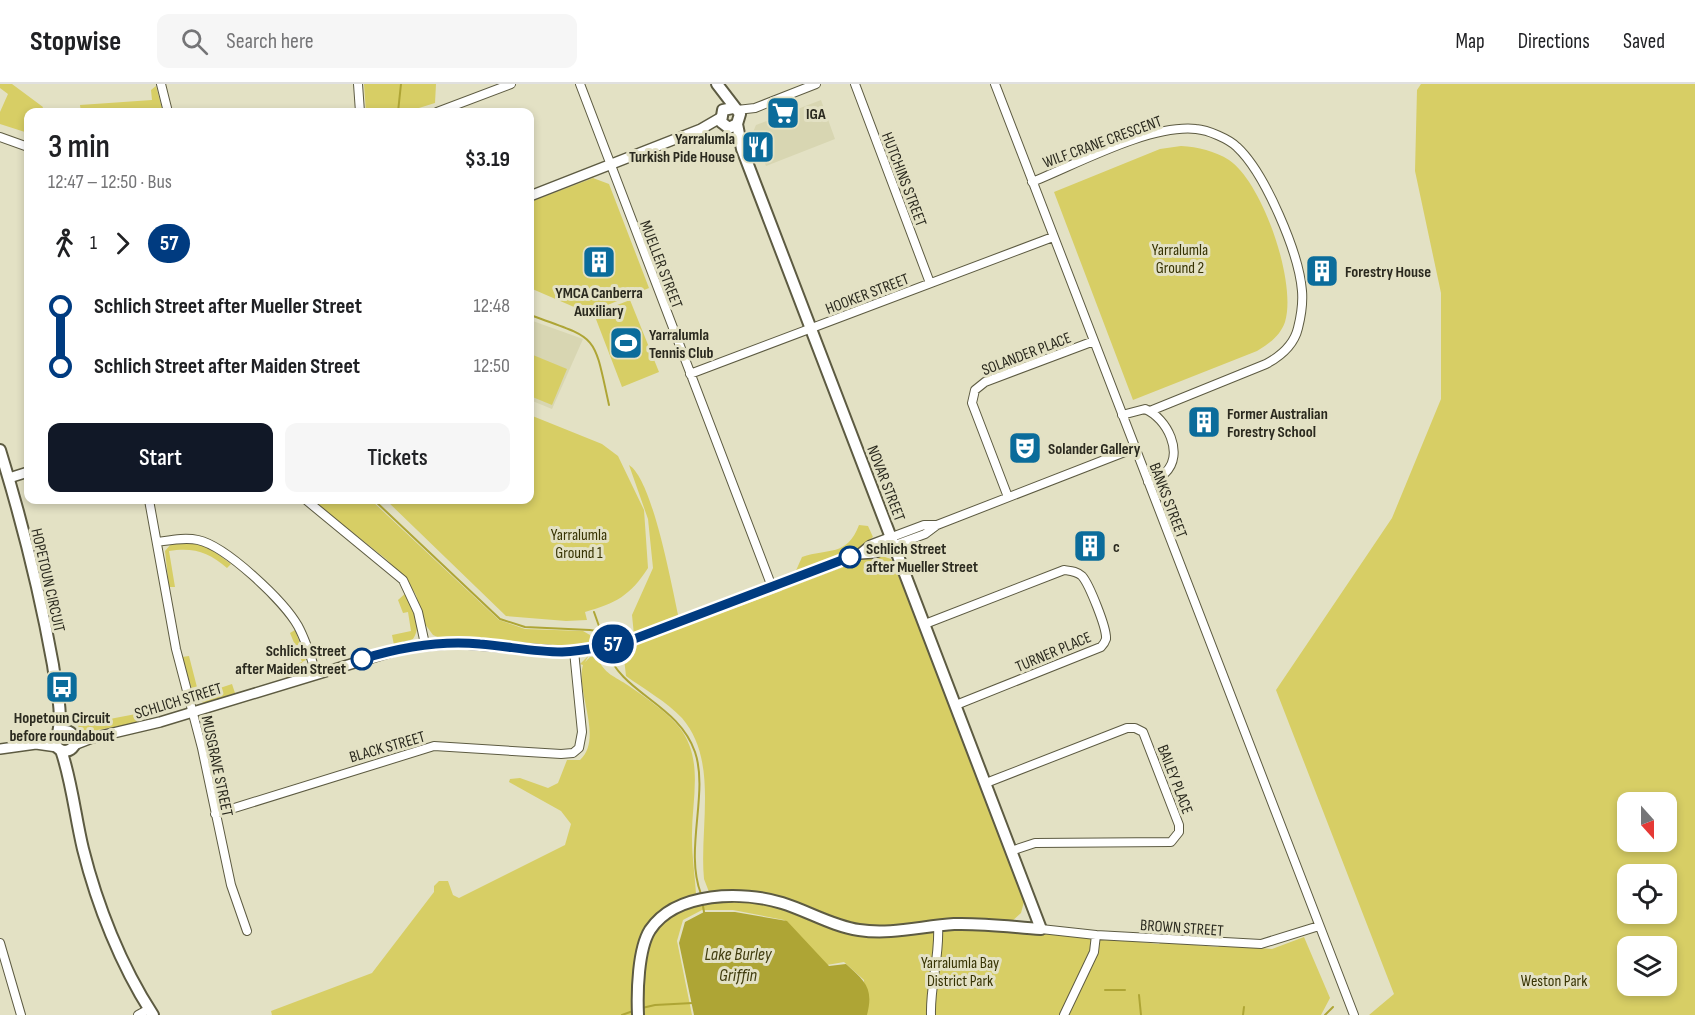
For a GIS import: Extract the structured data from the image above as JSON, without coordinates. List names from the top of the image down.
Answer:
{
  "streets": {
    "main road": ["NOVAR STREET", "HOPETOUN CIRCUIT"],
    "street": [
      "WILF CRANE CRESCENT",
      "HUTCHINS STREET",
      "MUELLER STREET",
      "HOOKER STREET",
      "SOLANDER PLACE",
      "BANKS STREET",
      "TURNER PLACE",
      "SCHLICH STREET",
      "BLACK STREET",
      "MUSGRAVE STREET",
      "BAILEY PLACE",
      "BROWN STREET"
    ]
  },
  "crossings": [
    ["WILF CRANE CRESCENT", "BANKS STREET"],
    ["HUTCHINS STREET", "HOOKER STREET"],
    ["MUELLER STREET", "HOOKER STREET"],
    ["MUELLER STREET", "SCHLICH STREET"],
    ["HOOKER STREET", "NOVAR STREET"],
    ["HOOKER STREET", "BANKS STREET"],
    ["SOLANDER PLACE", "BANKS STREET"],
    ["SOLANDER PLACE", "SCHLICH STREET"],
    ["NOVAR STREET", "TURNER PLACE"],
    ["NOVAR STREET", "SCHLICH STREET"],
    ["NOVAR STREET", "BAILEY PLACE"],
    ["NOVAR STREET", "BROWN STREET"],
    ["BANKS STREET", "SCHLICH STREET"],
    ["BANKS STREET", "BROWN STREET"],
    ["HOPETOUN CIRCUIT", "SCHLICH STREET"],
    ["SCHLICH STREET", "BLACK STREET"],
    ["SCHLICH STREET", "MUSGRAVE STREET"],
    ["BLACK STREET", "MUSGRAVE STREET"]
  ],
  "water": ["Lake Burley Griffin"],
  "parks": [
    "Yarralumla Ground 2",
    "Yarralumla Ground 1",
    "Yarralumla Bay District Park",
    "Weston Park"
  ],
  "places": {
    "supermarket": ["IGA"],
    "restaurant": ["Yarralumla Turkish Pide House"],
    "building": [
      "YMCA Canberra Auxiliary",
      "Forestry House",
      "Former Australian Forestry School",
      "c"
    ],
    "sports": ["Yarralumla Tennis Club"],
    "theatre": ["Solander Gallery"],
    "other": ["Schlich Street after Mueller Street", "Schlich Street after Maiden Street"],
    "bus stop": ["Hopetoun Circuit before roundabout"]
  },
  "lines": ["bus line 57"],
  "north": "bottom",
  "page": {
    "header": "Stopwise",
    "search": "Search here",
    "nav": ["Map", "Directions", "Saved"],
    "on_map": "57",
    "heading": ["3 min", "12:47 – 12:50 · Bus", "$3.19"],
    "legs": ["1", "57"],
    "list": [
      {
        "name": "Schlich Street after Mueller Street",
        "value": "12:48"
      },
      {
        "name": "Schlich Street after Maiden Street",
        "value": "12:50"
      }
    ],
    "buttons": ["Start", "Tickets"]
  }
}
